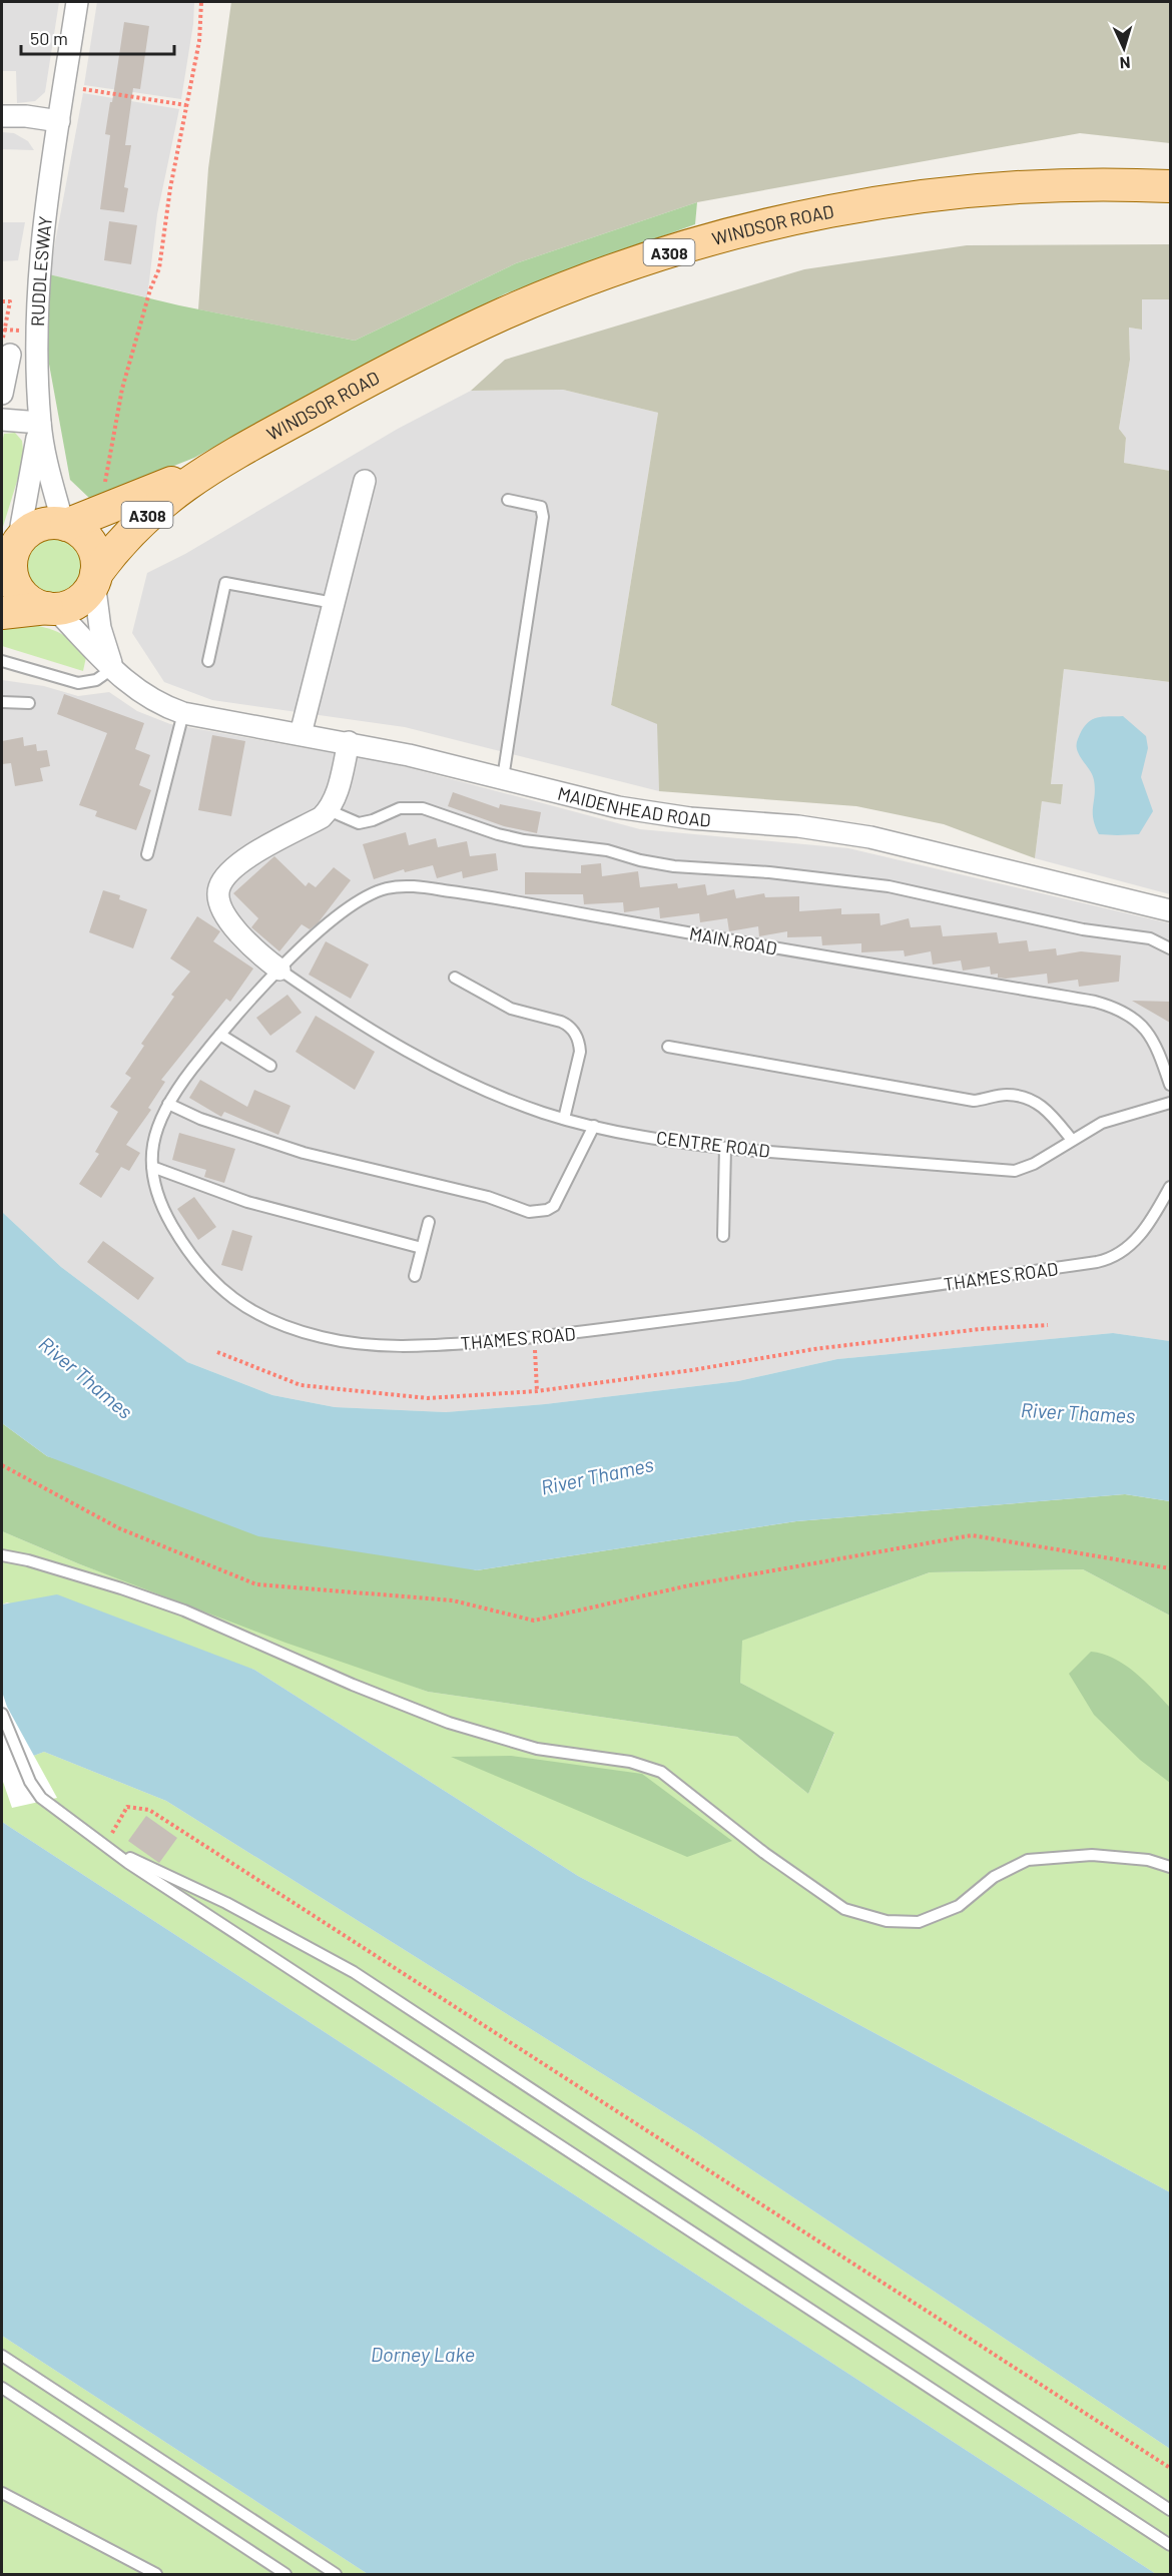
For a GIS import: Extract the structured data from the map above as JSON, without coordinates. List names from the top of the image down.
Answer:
{
  "streets": {
    "main road": ["WINDSOR ROAD", "A308"],
    "street": ["RUDDLESWAY", "MAIDENHEAD ROAD"],
    "lane": ["MAIN ROAD", "CENTRE ROAD", "THAMES ROAD"]
  },
  "crossings": [
    ["WINDSOR ROAD", "RUDDLESWAY"],
    ["WINDSOR ROAD", "MAIDENHEAD ROAD"],
    ["RUDDLESWAY", "MAIDENHEAD ROAD"],
    ["MAIN ROAD", "CENTRE ROAD"],
    ["MAIN ROAD", "THAMES ROAD"],
    ["CENTRE ROAD", "THAMES ROAD"]
  ],
  "water": ["River Thames", "Dorney Lake"],
  "scale_bar": "50 m",
  "north": "bottom"
}
